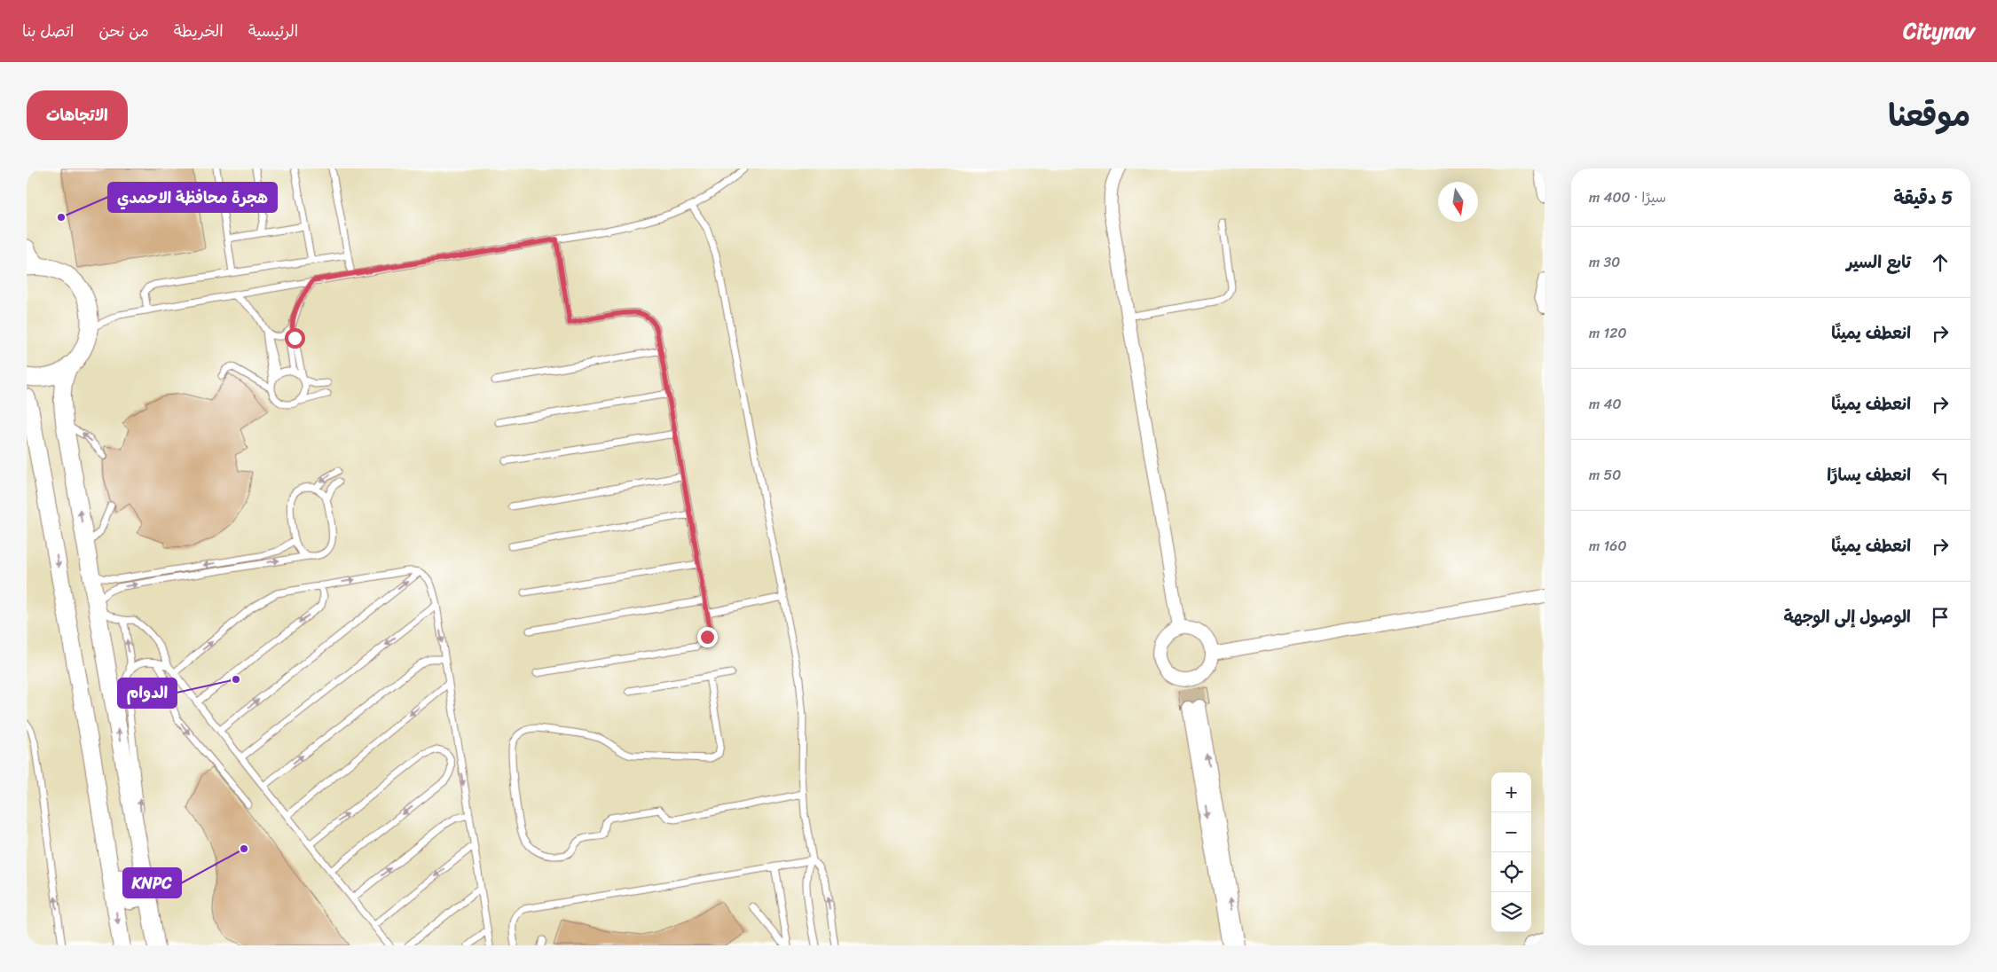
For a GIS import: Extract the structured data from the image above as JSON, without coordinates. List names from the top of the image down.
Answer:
{
  "places": ["هجرة محافظة الاحمدي", "الدوام", "KNPC"],
  "north": "bottom",
  "page": {
    "header": "Citynav",
    "nav": [
      "الرئيسية",
      "الخريطة",
      "من نحن",
      "اتصل بنا"
    ],
    "title": "موقعنا",
    "buttons": "الاتجاهات",
    "heading": ["5 دقيقة", "سيرًا · 400 m"],
    "list": [
      ["تابع السير", "30 m"],
      ["انعطف يمينًا", "120 m"],
      ["انعطف يمينًا", "40 m"],
      ["انعطف يسارًا", "50 m"],
      ["انعطف يمينًا", "160 m"],
      "الوصول إلى الوجهة"
    ],
    "map_buttons": ["+", "−"]
  }
}
